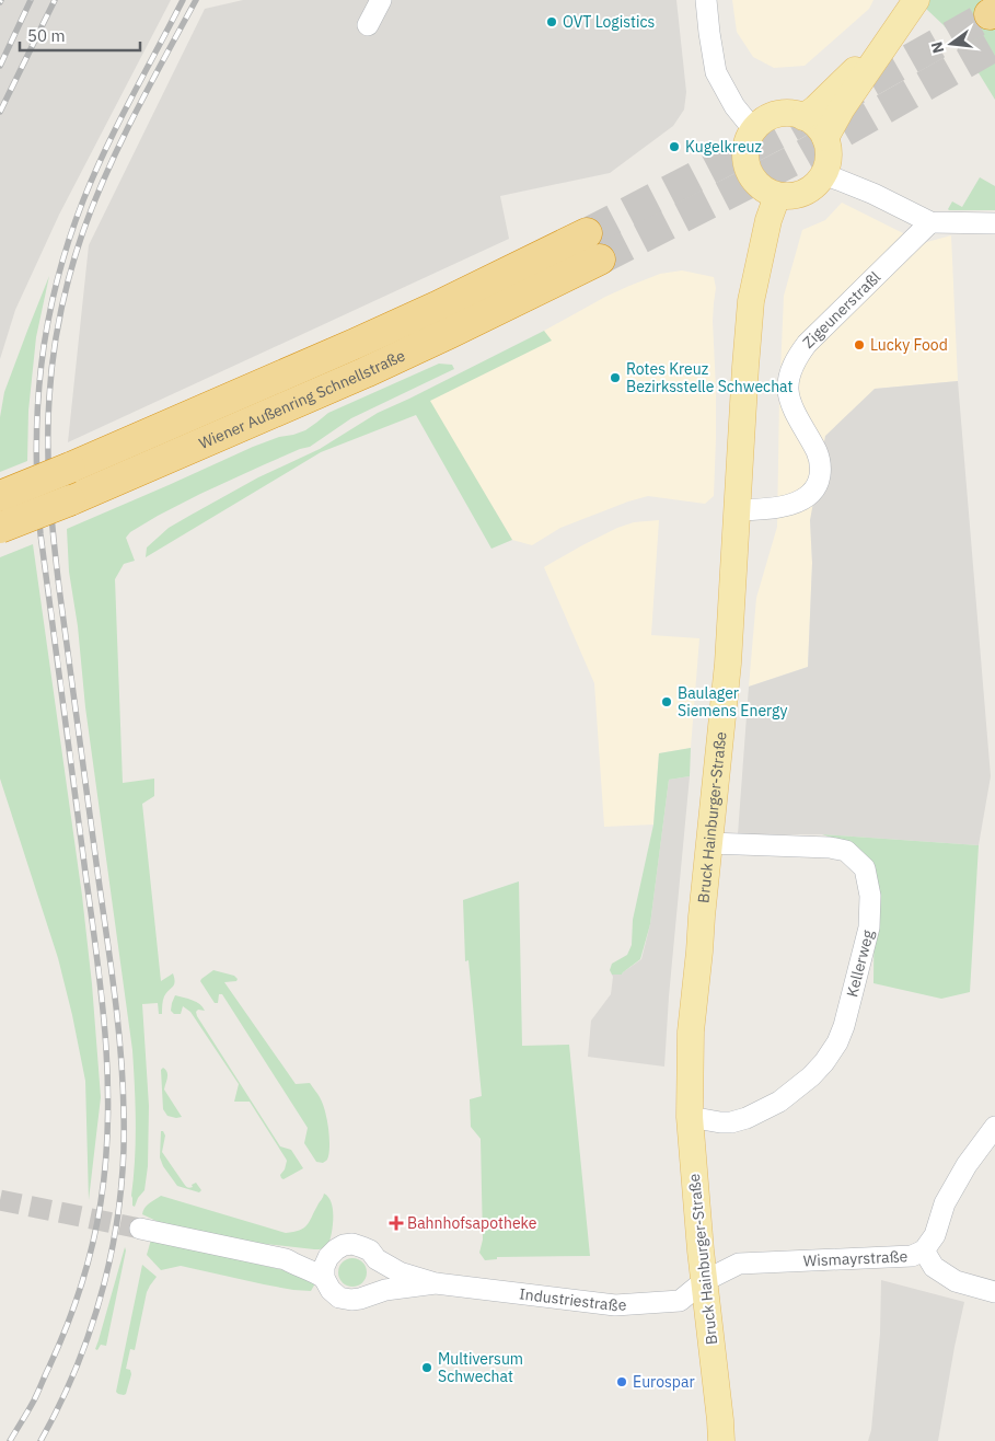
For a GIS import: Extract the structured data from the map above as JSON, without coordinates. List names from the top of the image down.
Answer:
{
  "streets": {
    "highway": ["Wiener Außenring Schnellstraße"],
    "main road": ["Bruck Hainburger-Straße"],
    "street": [
      "Zigeunerstraßl",
      "Kellerweg",
      "Wismayrstraße",
      "Industriestraße"
    ]
  },
  "crossings": [
    ["Zigeunerstraßl", "Bruck Hainburger-Straße"],
    ["Bruck Hainburger-Straße", "Kellerweg"],
    ["Bruck Hainburger-Straße", "Wismayrstraße"],
    ["Bruck Hainburger-Straße", "Industriestraße"],
    ["Wismayrstraße", "Industriestraße"]
  ],
  "places": {
    "other": [
      "OVT Logistics",
      "Kugelkreuz",
      "Lucky Food",
      "Rotes Kreuz Bezirksstelle Schwechat",
      "Baulager Siemens Energy",
      "Multiversum Schwechat",
      "Eurospar"
    ],
    "health": ["Bahnhofsapotheke"]
  },
  "scale_bar": "50 m",
  "north": "left"
}
